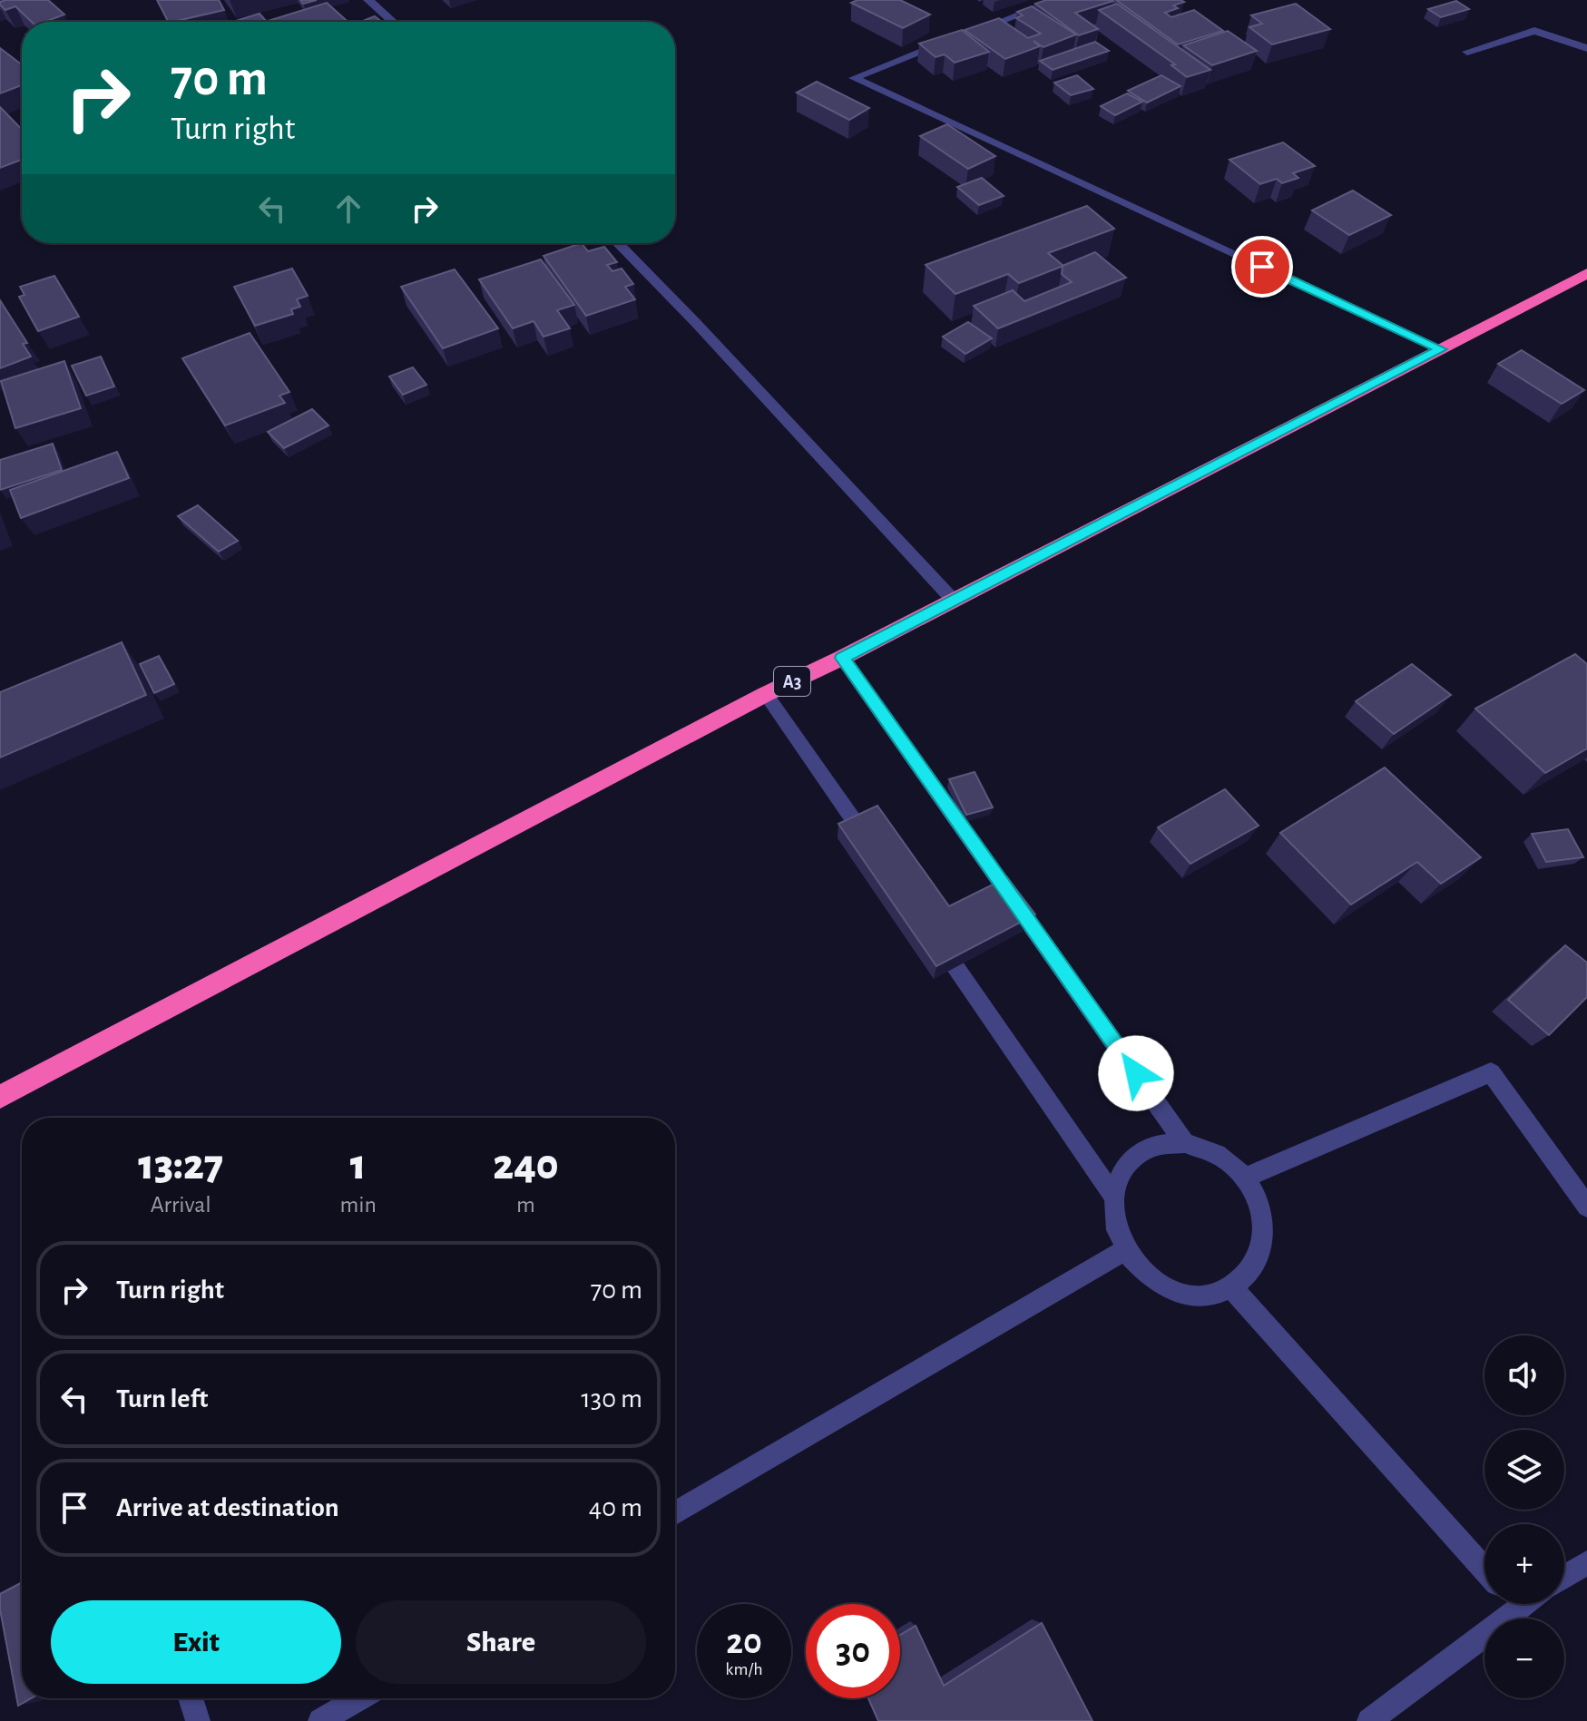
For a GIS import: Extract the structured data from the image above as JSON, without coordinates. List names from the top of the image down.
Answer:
{
  "streets": {
    "highway": ["A3"]
  },
  "page": {
    "turn": ["70 m", "Turn right"],
    "eta": [
      "13:27",
      "Arrival",
      "1",
      "min",
      "240",
      "m"
    ],
    "list": [
      {
        "name": "Turn right",
        "value": "70 m"
      },
      {
        "name": "Turn left",
        "value": "130 m"
      },
      {
        "name": "Arrive at destination",
        "value": "40 m"
      }
    ],
    "map_buttons": ["+", "−"],
    "buttons": ["Exit", "Share"],
    "speed": "20 km/h",
    "limit": "30"
  }
}
